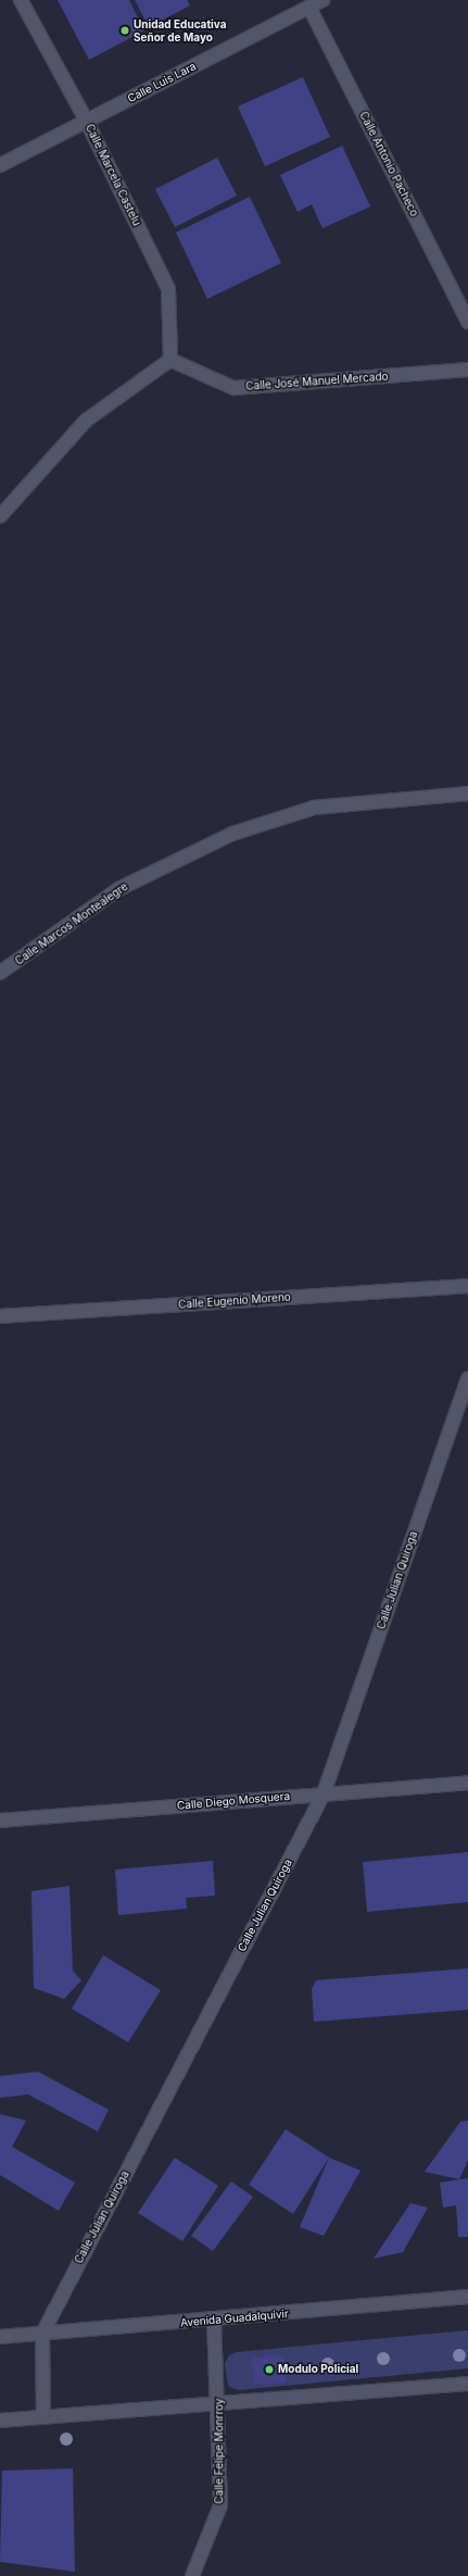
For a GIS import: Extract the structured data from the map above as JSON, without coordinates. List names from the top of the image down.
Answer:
{
  "streets": {
    "street": [
      "Calle Luis Lara",
      "Calle Antonio Pacheco",
      "Calle Marcela Castelu",
      "Calle José Manuel Mercado",
      "Calle Marcos Montealegre",
      "Calle Eugenio Moreno",
      "Calle Julian Quiroga",
      "Calle Diego Mosquera",
      "Avenida Guadalquivir",
      "Calle Felipe Monrroy"
    ]
  },
  "crossings": [
    ["Calle Luis Lara", "Calle Antonio Pacheco"],
    ["Calle Luis Lara", "Calle Marcela Castelu"],
    ["Calle Marcela Castelu", "Calle José Manuel Mercado"],
    ["Calle Julian Quiroga", "Calle Diego Mosquera"],
    ["Calle Julian Quiroga", "Avenida Guadalquivir"],
    ["Avenida Guadalquivir", "Calle Felipe Monrroy"]
  ],
  "places": ["Unidad Educativa Señor de Mayo", "Modulo Policial"]
}
